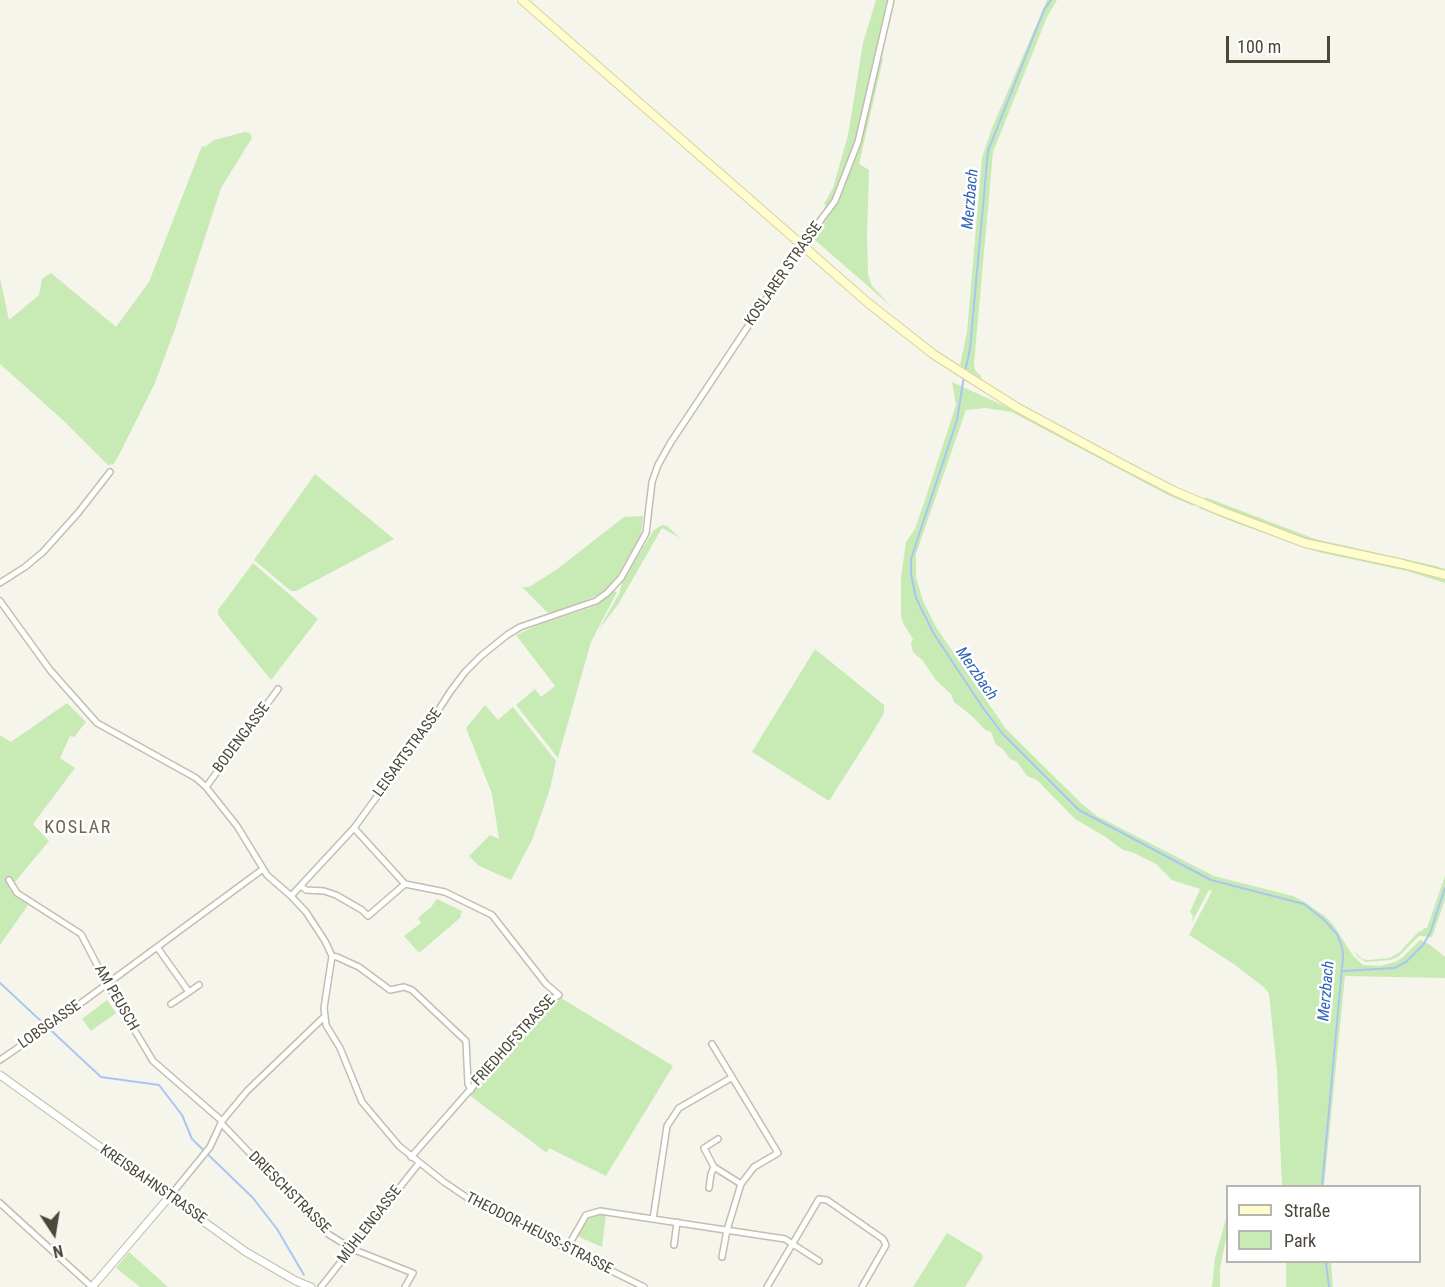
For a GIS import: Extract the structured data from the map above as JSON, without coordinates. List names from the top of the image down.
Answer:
{
  "streets": {
    "street": [
      "KOSLARER STRASSE",
      "BODENGASSE",
      "LEISARTSTRASSE",
      "AM PEUSCH",
      "LOBSGASSE",
      "FRIEDHOFSTRASSE",
      "KREISBAHNSTRASSE",
      "DRIESCHSTRASSE",
      "MÜHLENGASSE",
      "THEODOR-HEUSS-STRASSE"
    ]
  },
  "crossings": [
    ["KOSLARER STRASSE", "LEISARTSTRASSE"],
    ["AM PEUSCH", "LOBSGASSE"],
    ["AM PEUSCH", "DRIESCHSTRASSE"],
    ["FRIEDHOFSTRASSE", "THEODOR-HEUSS-STRASSE"],
    ["DRIESCHSTRASSE", "MÜHLENGASSE"],
    ["MÜHLENGASSE", "THEODOR-HEUSS-STRASSE"]
  ],
  "districts": ["KOSLAR"],
  "water": ["Merzbach"],
  "legend": ["Straße", "Park"],
  "scale_bar": "100 m",
  "north": "bottom"
}
